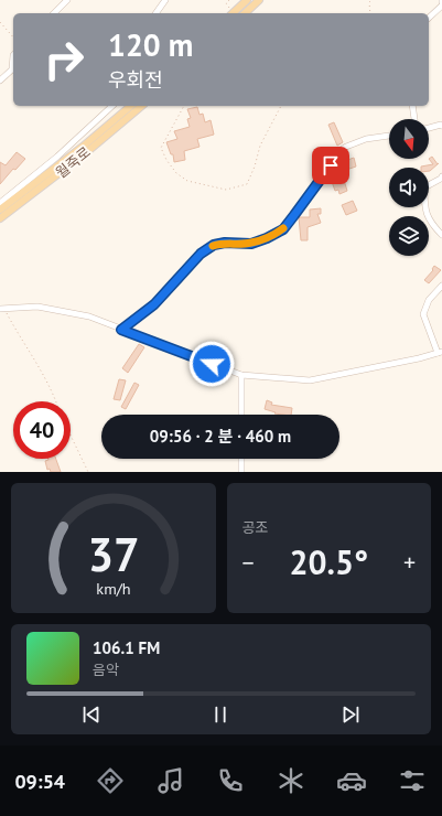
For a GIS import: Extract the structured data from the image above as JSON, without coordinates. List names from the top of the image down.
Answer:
{
  "streets": {
    "main road": ["월죽로"]
  },
  "north": "bottom",
  "page": {
    "turn": ["120 m", "우회전"],
    "limit": "40",
    "trip": "09:56 · 2 분 · 460 m",
    "tile": "공조",
    "heat": ["−", "20.5°", "+"],
    "song": ["106.1 FM", "음악"],
    "tabs": "09:54",
    "gauge": ["37", "km/h"]
  }
}
